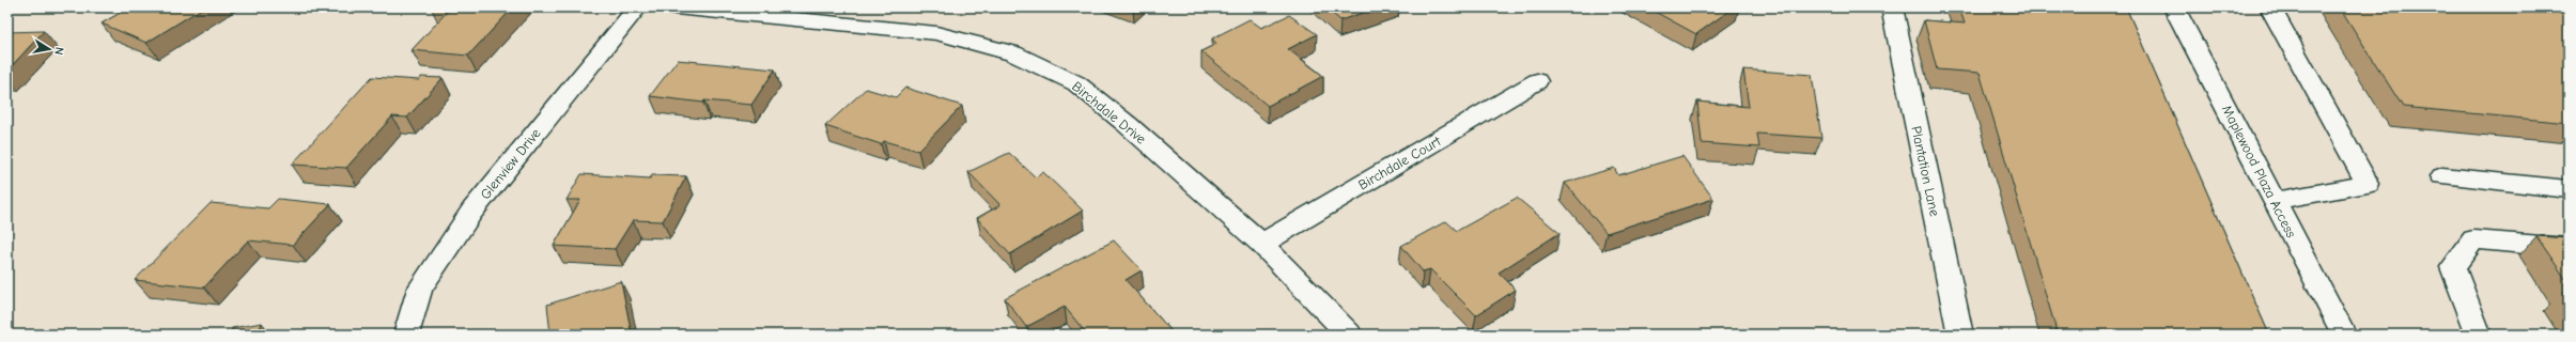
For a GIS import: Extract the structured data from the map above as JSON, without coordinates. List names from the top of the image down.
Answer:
{
  "streets": {
    "street": [
      "Birchdale Drive",
      "Birchdale Court",
      "Glenview Drive",
      "Plantation Lane",
      "Maplewood Plaza Access"
    ]
  },
  "crossings": [
    ["Birchdale Drive", "Birchdale Court"]
  ],
  "north": "right"
}
